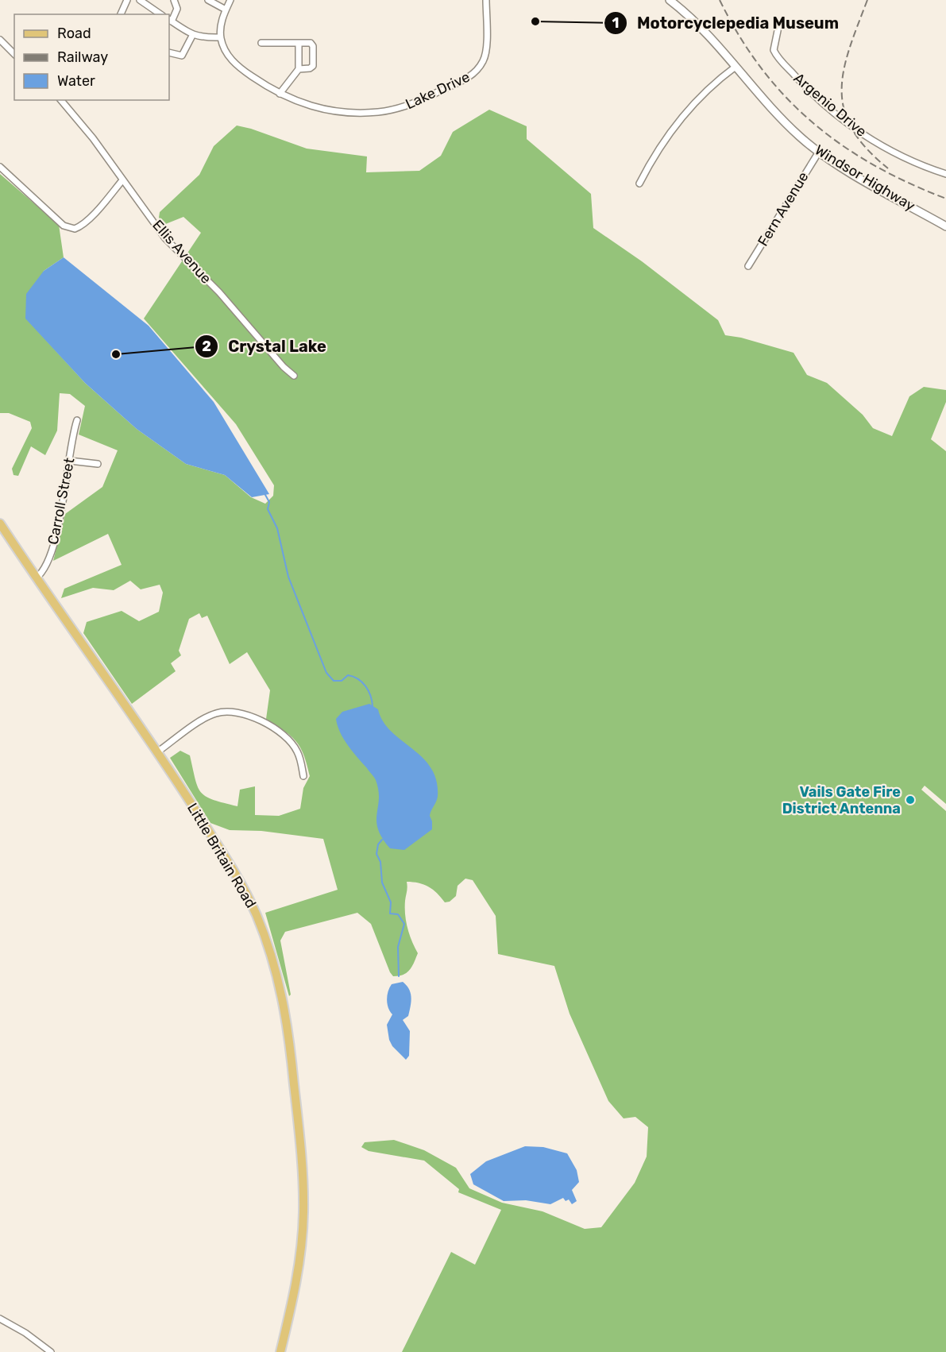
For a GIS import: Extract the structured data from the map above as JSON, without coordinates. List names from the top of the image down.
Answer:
{
  "streets": {
    "main road": ["Windsor Highway", "Little Britain Road"],
    "street": [
      "Lake Drive",
      "Argenio Drive",
      "Fern Avenue",
      "Ellis Avenue",
      "Carroll Street"
    ]
  },
  "crossings": [
    ["Windsor Highway", "Fern Avenue"],
    ["Carroll Street", "Little Britain Road"]
  ],
  "places": ["Motorcyclepedia Museum", "Crystal Lake", "Vails Gate Fire District Antenna"],
  "legend": ["Road", "Railway", "Water"]
}
